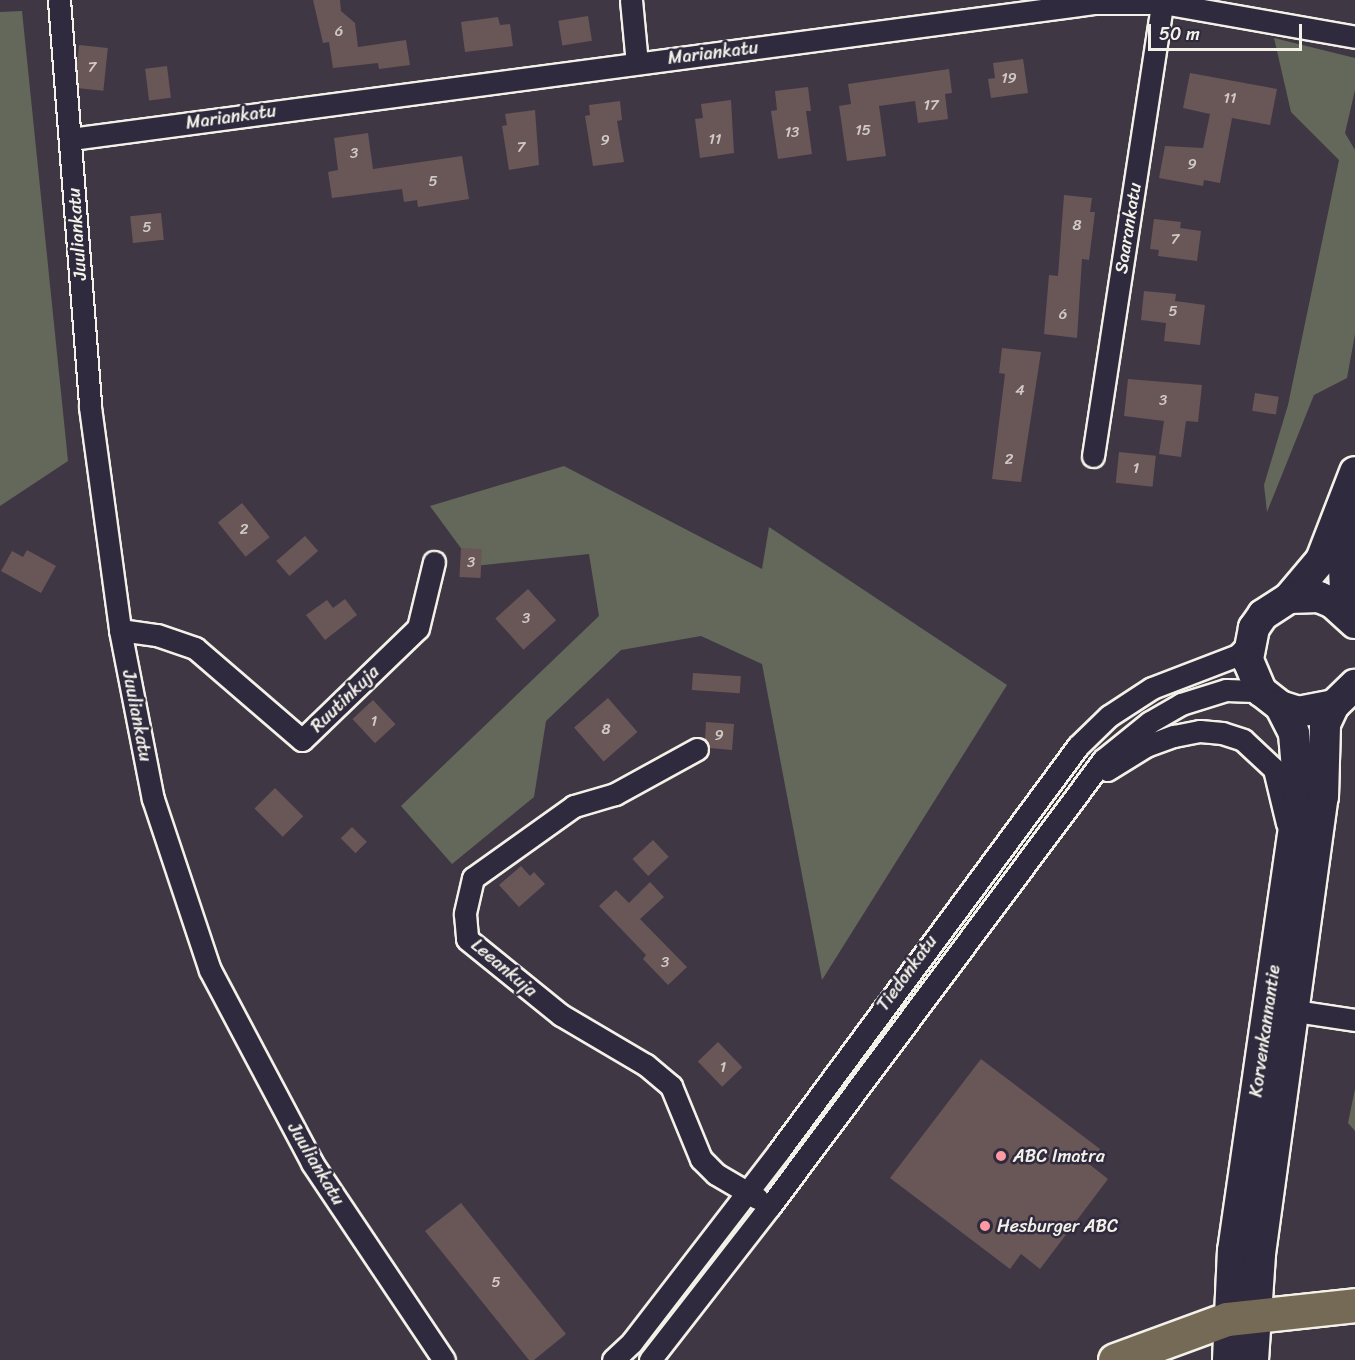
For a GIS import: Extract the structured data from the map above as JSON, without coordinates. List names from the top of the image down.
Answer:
{
  "streets": {
    "main road": ["Korvenkannantie"],
    "street": [
      "Mariankatu",
      "Saarankatu",
      "Juuliankatu",
      "Ruutinkuja",
      "Leeankuja",
      "Tiedonkatu"
    ]
  },
  "crossings": [
    ["Mariankatu", "Saarankatu"],
    ["Mariankatu", "Juuliankatu"],
    ["Juuliankatu", "Ruutinkuja"],
    ["Leeankuja", "Tiedonkatu"],
    ["Tiedonkatu", "Korvenkannantie"]
  ],
  "places": ["ABC Imatra", "Hesburger ABC"],
  "house_numbers": [
    "6",
    "7",
    "19",
    "11",
    "17",
    "15",
    "13",
    "11",
    "9",
    "7",
    "3",
    "9",
    "5",
    "8",
    "5",
    "7",
    "5",
    "6",
    "4",
    "3",
    "2",
    "1",
    "2",
    "3",
    "3",
    "1",
    "8",
    "9",
    "3",
    "1",
    "5"
  ],
  "scale_bar": "50 m"
}
